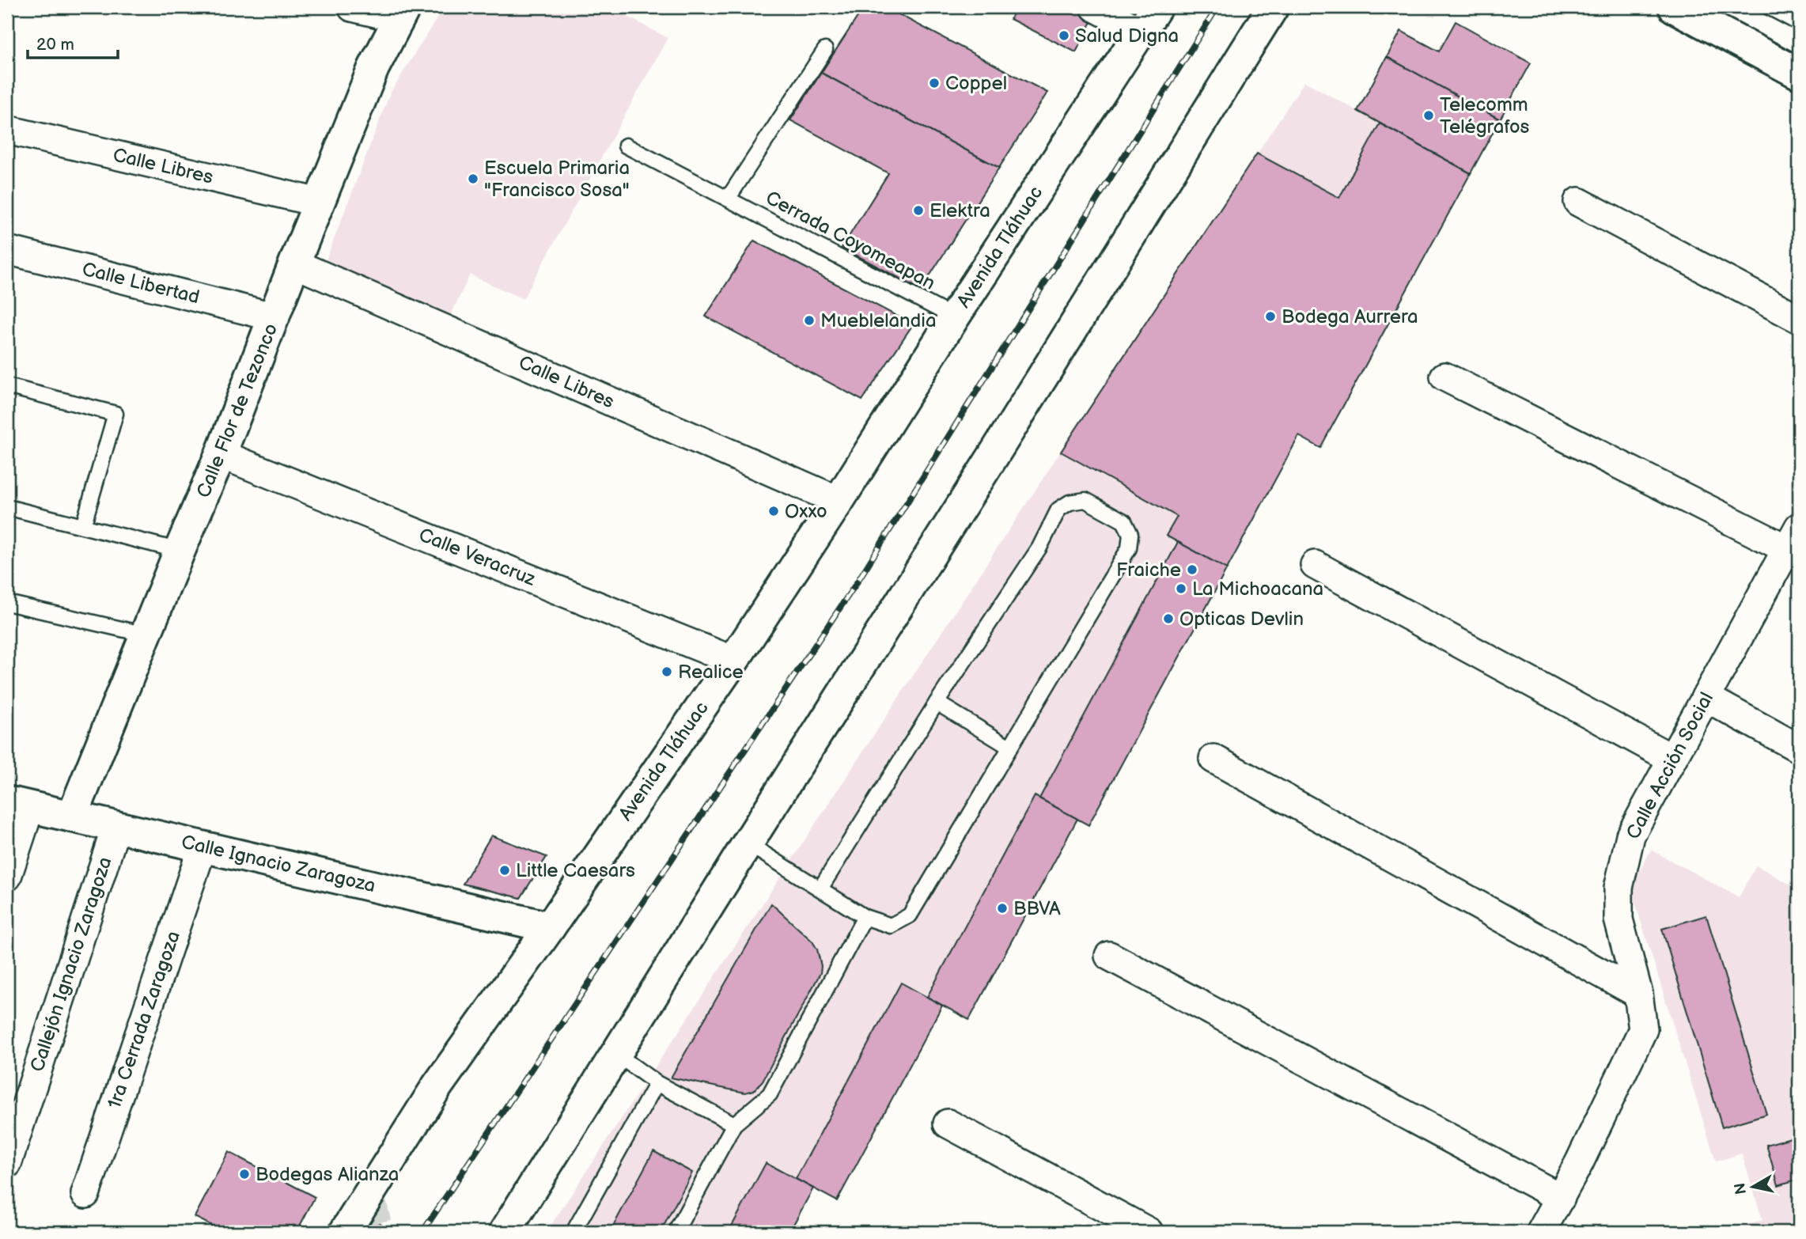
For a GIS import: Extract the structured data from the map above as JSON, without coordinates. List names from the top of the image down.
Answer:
{
  "streets": {
    "main road": ["Avenida Tláhuac", "Calle Flor de Tezonco", "Calle Ignacio Zaragoza"],
    "street": [
      "Calle Libres",
      "Calle Libertad",
      "Calle Veracruz",
      "Calle Acción Social",
      "Callejón Ignacio Zaragoza",
      "1ra Cerrada Zaragoza"
    ],
    "lane": ["Cerrada Coyomeapan"]
  },
  "crossings": [
    ["Calle Libres", "Avenida Tláhuac"],
    ["Calle Libres", "Calle Flor de Tezonco"],
    ["Cerrada Coyomeapan", "Avenida Tláhuac"],
    ["Avenida Tláhuac", "Calle Veracruz"],
    ["Avenida Tláhuac", "Calle Ignacio Zaragoza"],
    ["Calle Libertad", "Calle Flor de Tezonco"],
    ["Calle Flor de Tezonco", "Calle Veracruz"],
    ["Calle Flor de Tezonco", "Calle Ignacio Zaragoza"],
    ["Calle Ignacio Zaragoza", "Callejón Ignacio Zaragoza"],
    ["Calle Ignacio Zaragoza", "1ra Cerrada Zaragoza"]
  ],
  "places": [
    "Salud Digna",
    "Coppel",
    "Telecomm Telégrafos",
    "Escuela Primaria \"Francisco Sosa\"",
    "Elektra",
    "Bodega Aurrera",
    "Mueblelandia",
    "Oxxo",
    "Fraiche",
    "La Michoacana",
    "Opticas Devlin",
    "Realice",
    "Little Caesars",
    "BBVA",
    "Bodegas Alianza"
  ],
  "scale_bar": "20 m",
  "north": "left"
}
